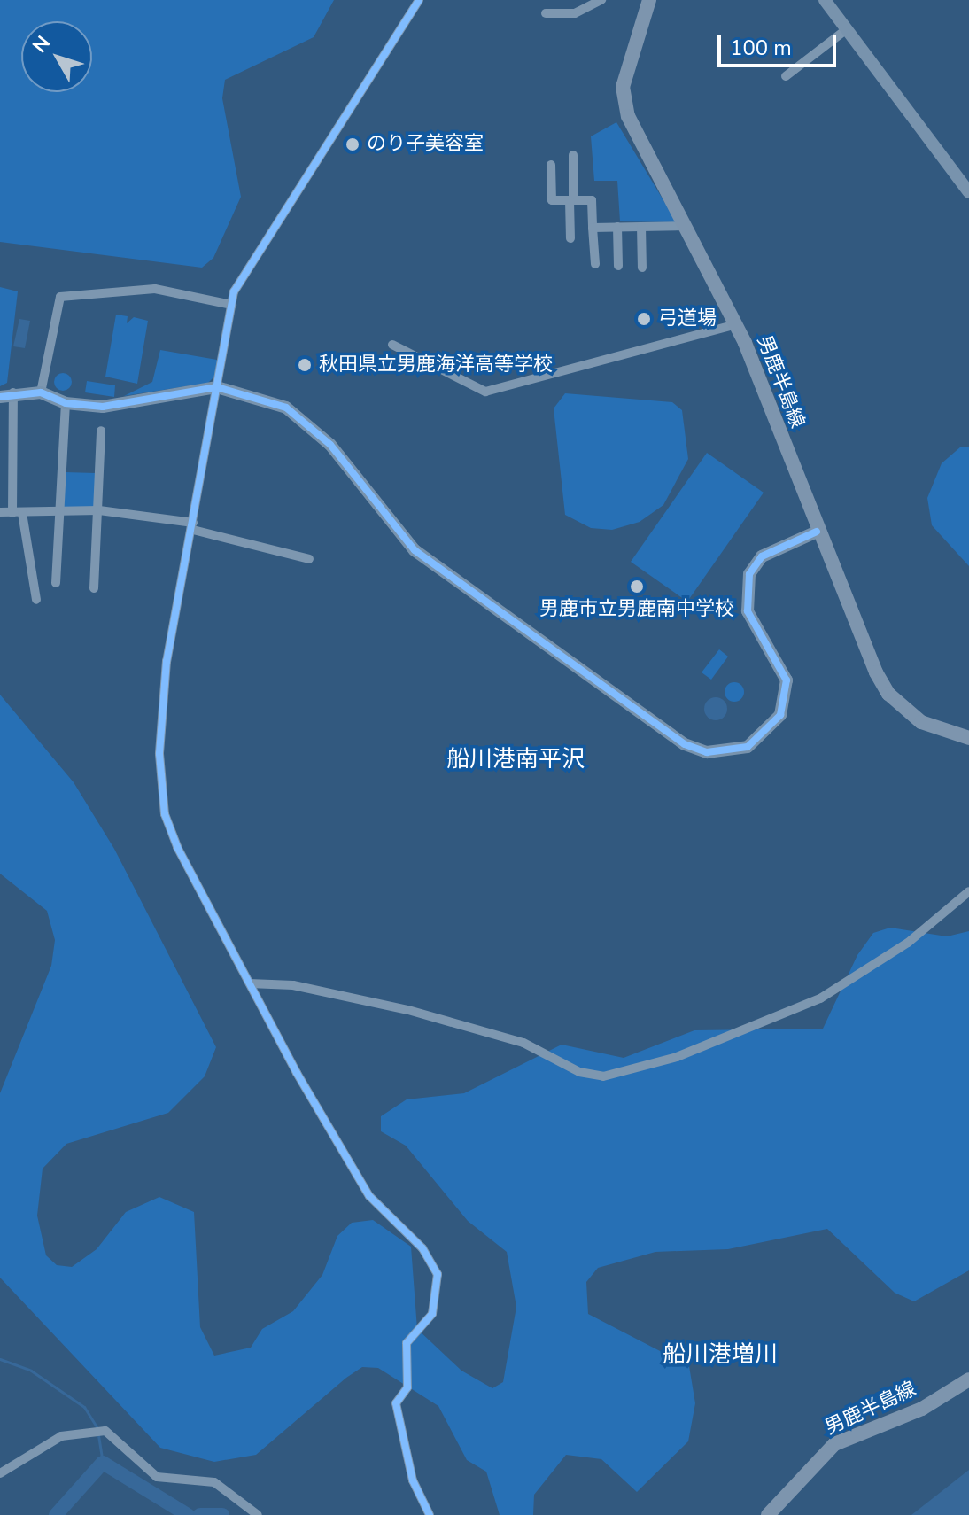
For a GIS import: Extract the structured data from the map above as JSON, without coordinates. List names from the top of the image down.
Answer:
{
  "streets": {
    "main road": ["男鹿半島線"]
  },
  "districts": ["船川港南平沢", "船川港増川"],
  "places": [
    "のり子美容室",
    "弓道場",
    "秋田県立男鹿海洋高等学校",
    "男鹿市立男鹿南中学校"
  ],
  "scale_bar": "100 m",
  "north": "top left"
}
